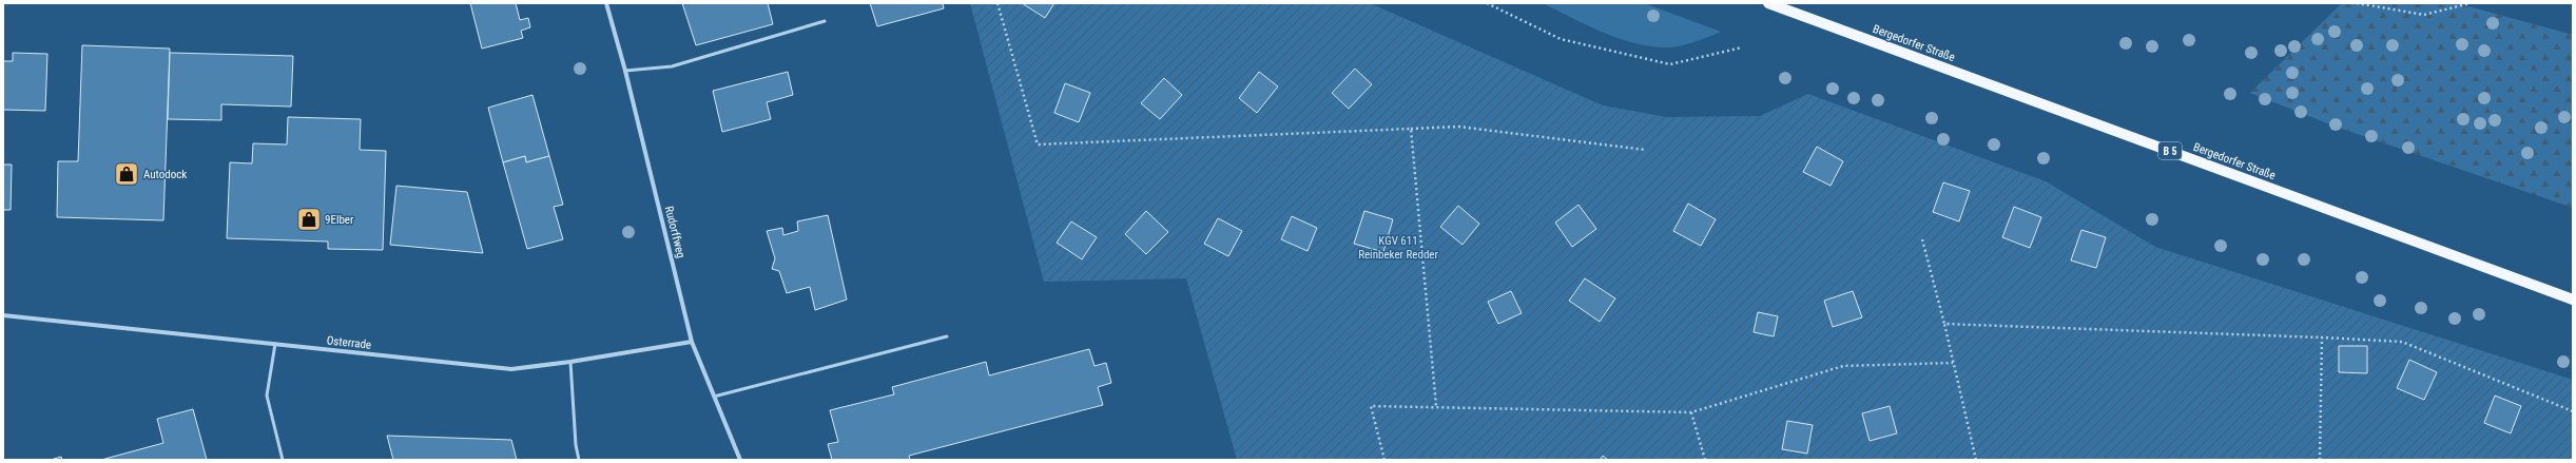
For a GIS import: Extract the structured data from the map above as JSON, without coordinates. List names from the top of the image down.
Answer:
{
  "streets": {
    "main road": ["Bergedorfer Straße", "B 5"],
    "street": ["Rudorffweg", "Osterrade"]
  },
  "crossings": [
    ["Rudorffweg", "Osterrade"]
  ],
  "parks": ["KGV 611 Reinbeker Redder"],
  "places": {
    "shop": ["Autodock", "9Elber"]
  }
}
